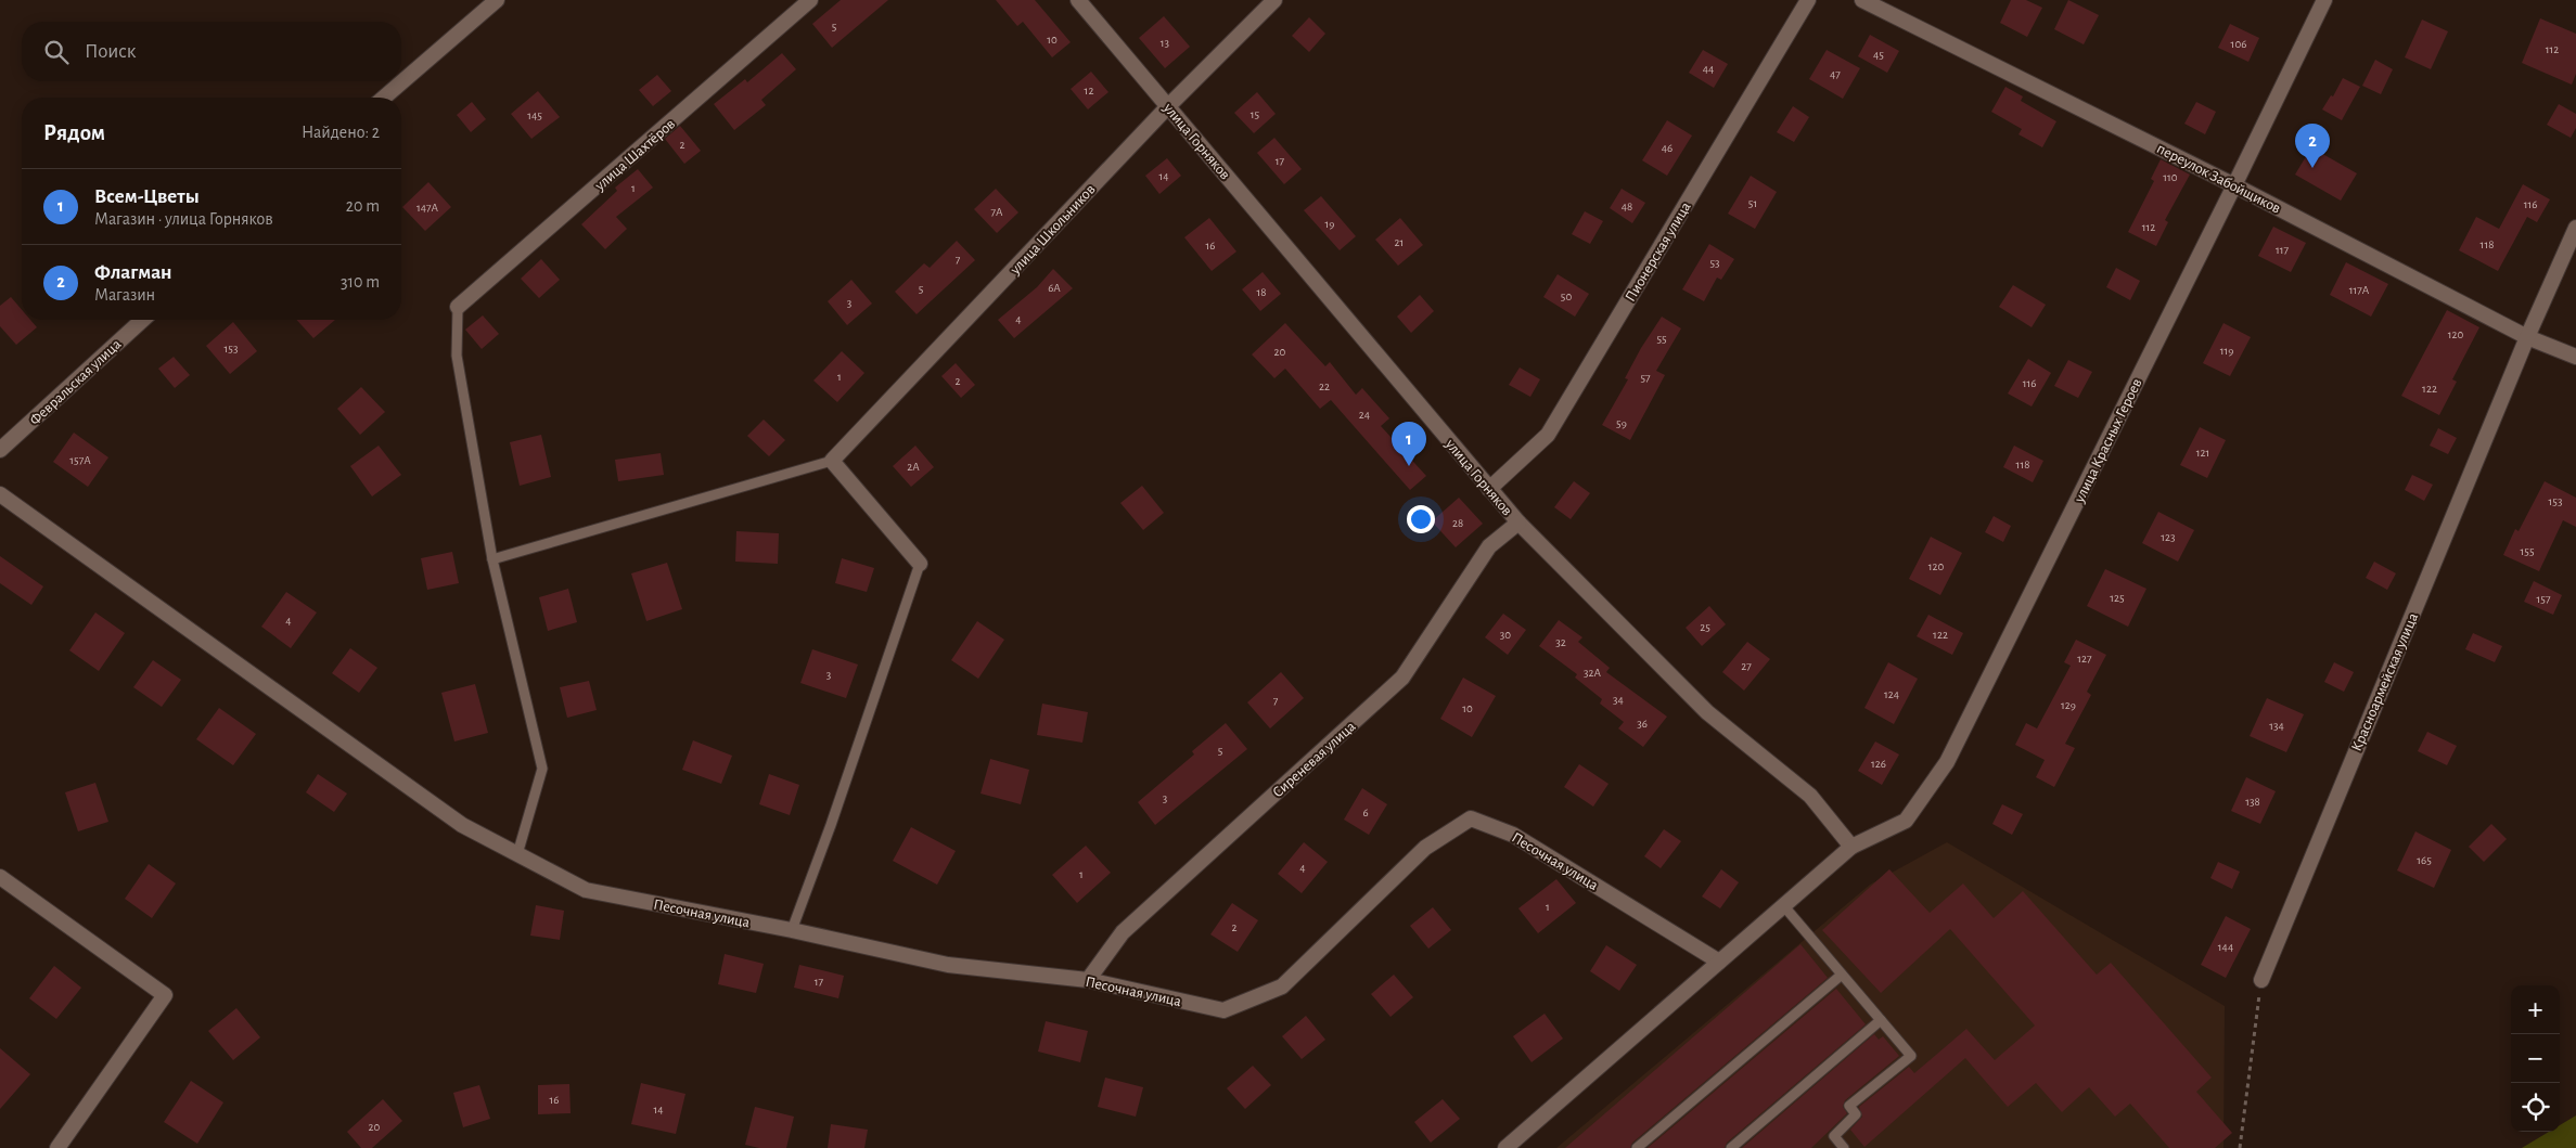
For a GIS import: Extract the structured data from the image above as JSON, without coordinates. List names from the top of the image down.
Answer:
{
  "streets": {
    "street": [
      "улица Горняков",
      "улица Шахтёров",
      "переулок Забойщиков",
      "улица Школьников",
      "Пионерская улица",
      "Февральская улица",
      "улица Красных Героев",
      "Красноармейская улица",
      "Сиреневая улица",
      "Песочная улица"
    ]
  },
  "crossings": [
    ["улица Горняков", "улица Школьников"],
    ["улица Горняков", "Пионерская улица"],
    ["улица Горняков", "улица Красных Героев"],
    ["улица Горняков", "Сиреневая улица"],
    ["переулок Забойщиков", "улица Красных Героев"],
    ["переулок Забойщиков", "Красноармейская улица"],
    ["улица Красных Героев", "Песочная улица"],
    ["Сиреневая улица", "Песочная улица"]
  ],
  "house_numbers": [
    "5",
    "10",
    "13",
    "106",
    "112",
    "45",
    "44",
    "47",
    "12",
    "15",
    "145",
    "2",
    "46",
    "17",
    "14",
    "110",
    "1",
    "51",
    "116",
    "48",
    "147А",
    "7А",
    "19",
    "112",
    "21",
    "118",
    "16",
    "117",
    "7",
    "53",
    "6А",
    "5",
    "117А",
    "18",
    "50",
    "3",
    "4",
    "120",
    "55",
    "153",
    "119",
    "20",
    "1",
    "57",
    "2",
    "116",
    "22",
    "122",
    "24",
    "59",
    "121",
    "157А",
    "118",
    "2А",
    "153",
    "28",
    "123",
    "155",
    "120",
    "125",
    "157",
    "4",
    "25",
    "30",
    "122",
    "32",
    "127",
    "27",
    "32А",
    "3",
    "124",
    "34",
    "7",
    "129",
    "10",
    "36",
    "134",
    "5",
    "126",
    "3",
    "138",
    "6",
    "165",
    "4",
    "1",
    "1",
    "2",
    "144",
    "17",
    "16",
    "14",
    "20"
  ],
  "page": {
    "search": "Поиск",
    "heading": ["Рядом", "Найдено: 2"],
    "pins": ["2", "1"],
    "list": [
      {
        "mark": "1",
        "name": "Всем-Цветы",
        "note": "Магазин · улица Горняков",
        "value": "20 m"
      },
      {
        "mark": "2",
        "name": "Флагман",
        "note": "Магазин",
        "value": "310 m"
      }
    ],
    "map_buttons": ["+", "−"]
  }
}
